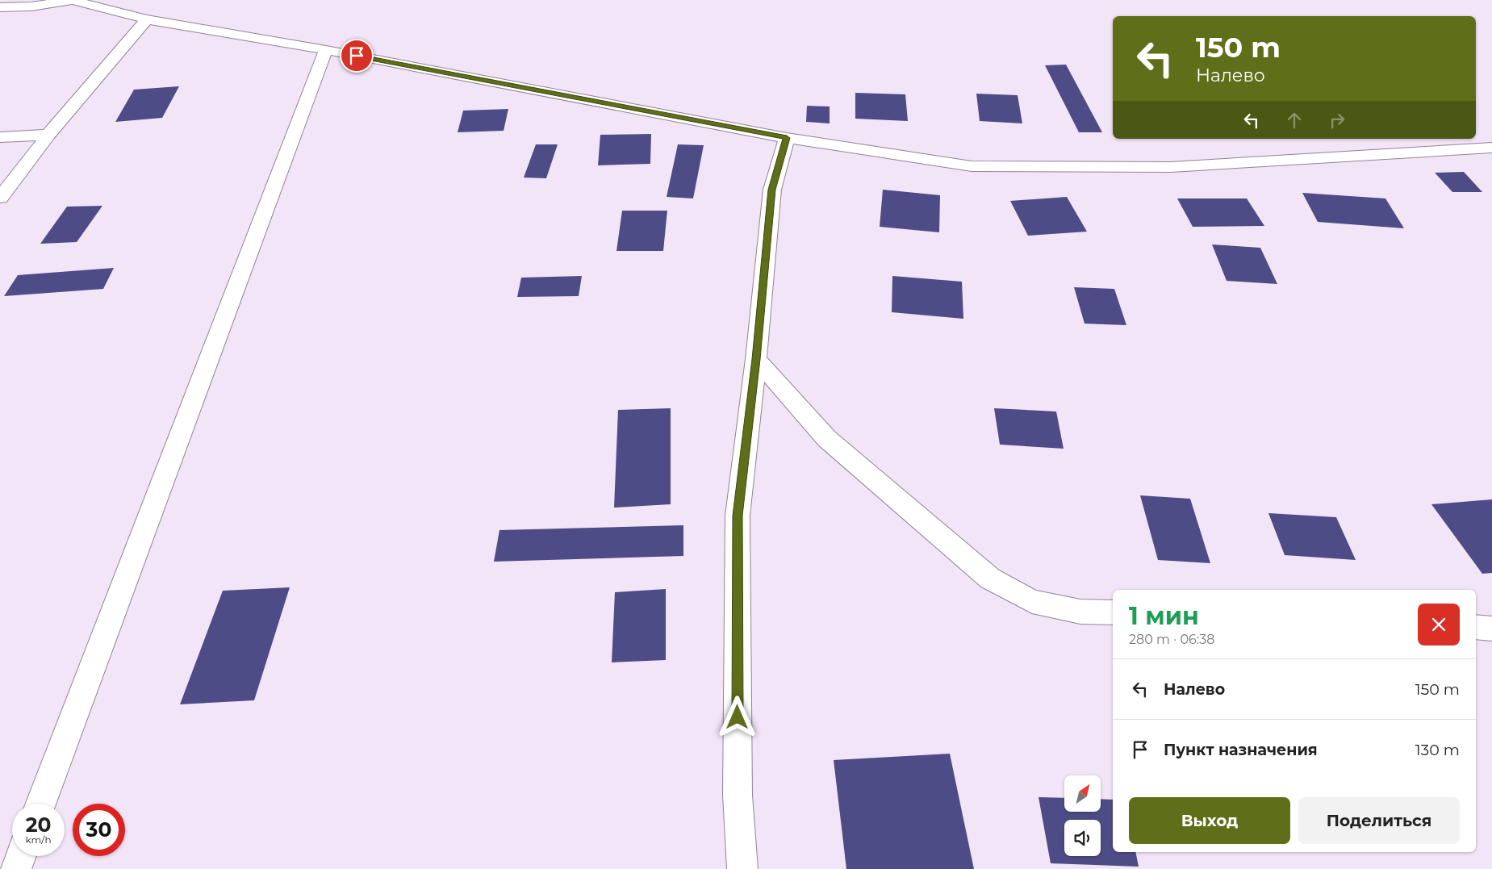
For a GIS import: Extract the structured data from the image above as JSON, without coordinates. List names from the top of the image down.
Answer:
{
  "north": "top right",
  "page": {
    "turn": ["150 m", "Налево"],
    "heading": ["1 мин", "280 m · 06:38"],
    "list": [
      {
        "name": "Налево",
        "value": "150 m"
      },
      {
        "name": "Пункт назначения",
        "value": "130 m"
      }
    ],
    "buttons": ["Выход", "Поделиться"],
    "speed": "20 km/h",
    "limit": "30"
  }
}
